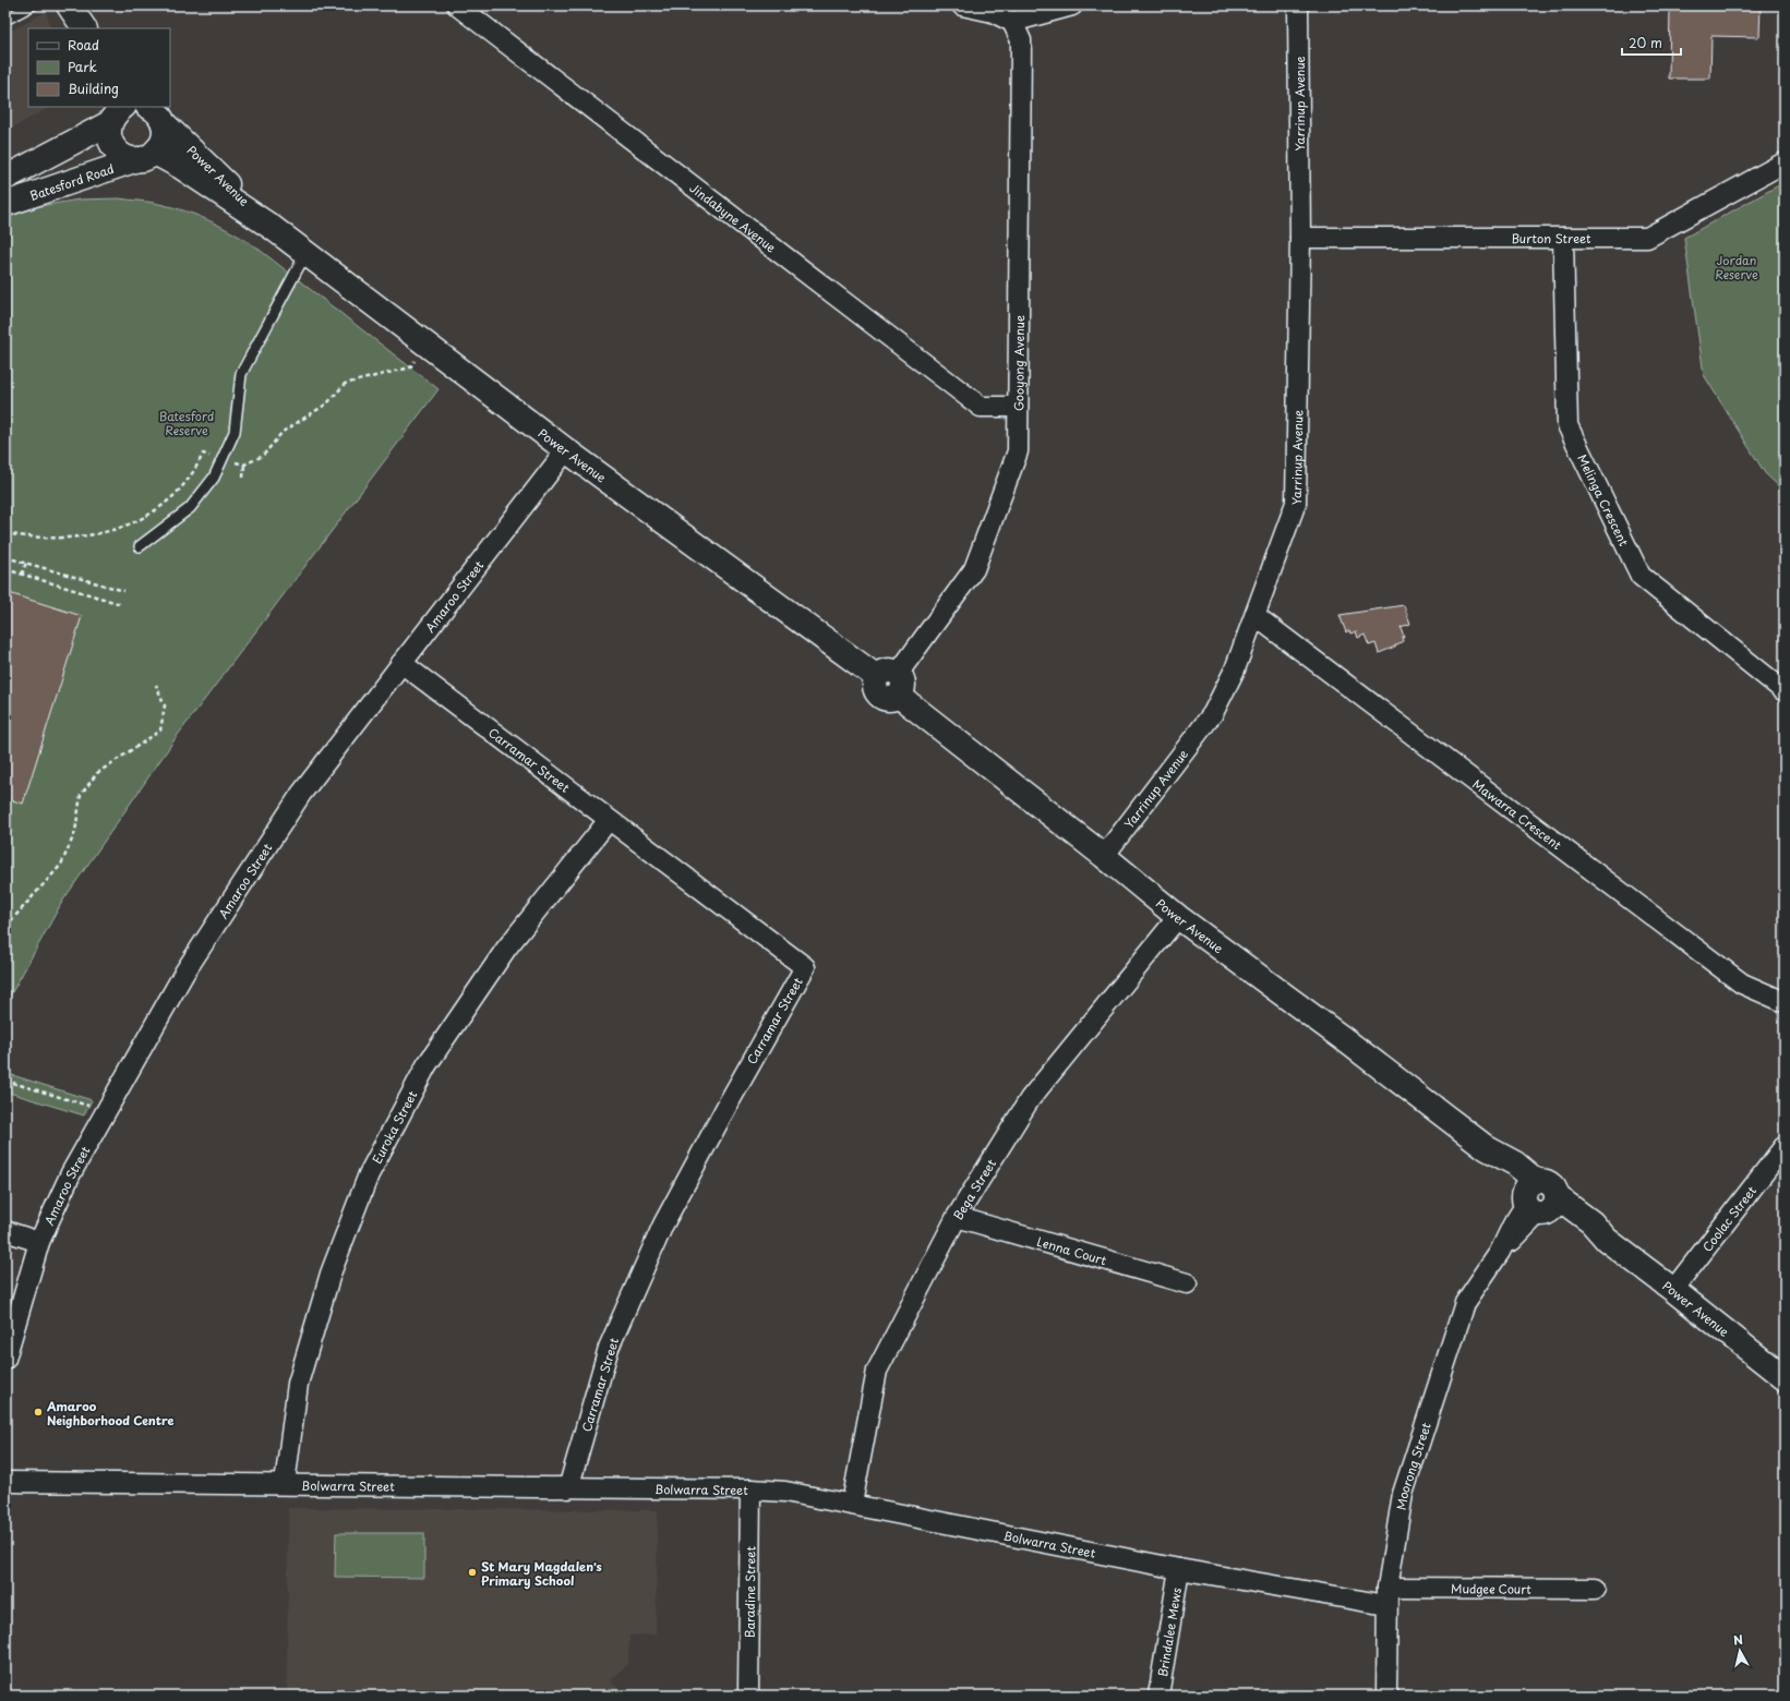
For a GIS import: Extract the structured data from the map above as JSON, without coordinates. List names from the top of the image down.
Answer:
{
  "streets": {
    "street": [
      "Yarrinup Avenue",
      "Power Avenue",
      "Batesford Road",
      "Jindabyne Avenue",
      "Burton Street",
      "Gooyong Avenue",
      "Melinga Crescent",
      "Amaroo Street",
      "Carramar Street",
      "Mawarra Crescent",
      "Euroka Street",
      "Bega Street",
      "Coolac Street",
      "Lenna Court",
      "Moorong Street",
      "Bolwarra Street",
      "Mudgee Court",
      "Baradine Street",
      "Brindalee Mews"
    ]
  },
  "crossings": [
    ["Yarrinup Avenue", "Power Avenue"],
    ["Yarrinup Avenue", "Burton Street"],
    ["Yarrinup Avenue", "Mawarra Crescent"],
    ["Power Avenue", "Batesford Road"],
    ["Power Avenue", "Gooyong Avenue"],
    ["Power Avenue", "Amaroo Street"],
    ["Power Avenue", "Bega Street"],
    ["Power Avenue", "Coolac Street"],
    ["Power Avenue", "Moorong Street"],
    ["Jindabyne Avenue", "Gooyong Avenue"],
    ["Burton Street", "Melinga Crescent"],
    ["Amaroo Street", "Carramar Street"],
    ["Carramar Street", "Euroka Street"],
    ["Carramar Street", "Bolwarra Street"],
    ["Euroka Street", "Bolwarra Street"],
    ["Bega Street", "Lenna Court"],
    ["Bega Street", "Bolwarra Street"],
    ["Moorong Street", "Bolwarra Street"],
    ["Moorong Street", "Mudgee Court"],
    ["Bolwarra Street", "Mudgee Court"],
    ["Bolwarra Street", "Baradine Street"],
    ["Bolwarra Street", "Brindalee Mews"]
  ],
  "parks": ["Jordan Reserve", "Batesford Reserve"],
  "places": ["Amaroo Neighborhood Centre", "St Mary Magdalen's Primary School"],
  "legend": ["Road", "Park", "Building"],
  "scale_bar": "20 m",
  "north": "top"
}
